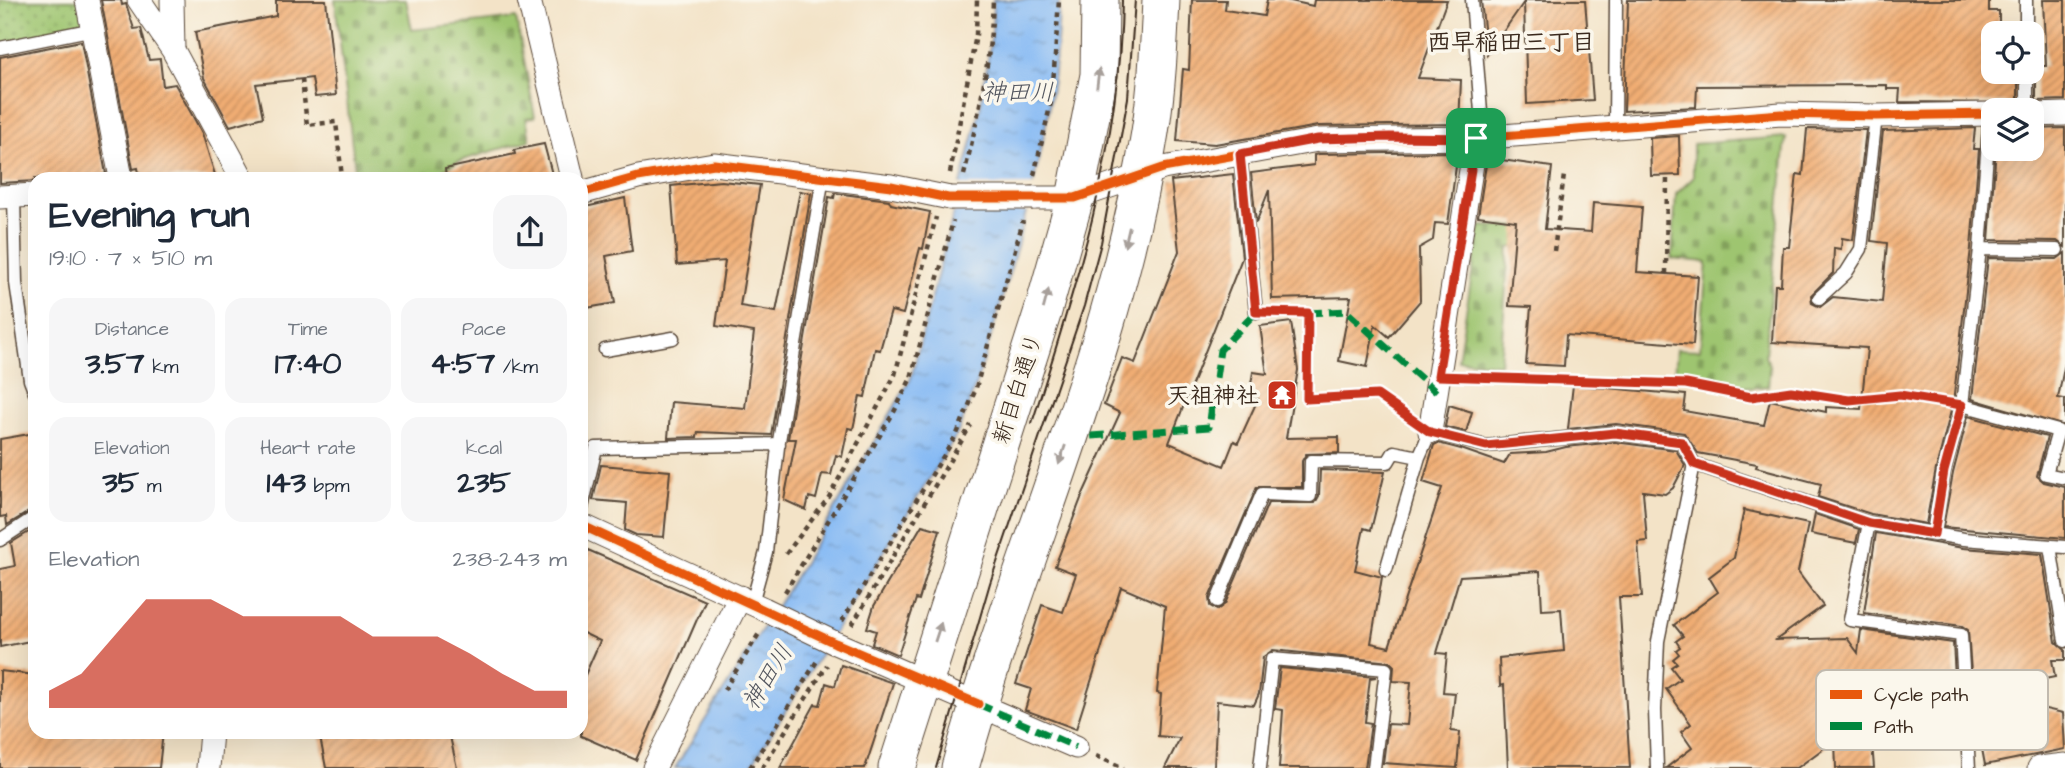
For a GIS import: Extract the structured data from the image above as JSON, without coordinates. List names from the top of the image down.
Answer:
{
  "streets": {
    "main road": ["新目白通り"]
  },
  "districts": ["西早稲田三丁目"],
  "water": ["神田川"],
  "places": {
    "temple": ["天祖神社"]
  },
  "legend": ["Cycle path", "Path"],
  "page": {
    "heading": ["Evening run", "19:10 · 7 × 510 m"],
    "stats": [
      ["Distance", "3.57 km"],
      ["Time", "17:40"],
      ["Pace", "4:57 /km"],
      ["Elevation", "35 m"],
      ["Heart rate", "143 bpm"],
      ["kcal", "235"]
    ],
    "chart": ["Elevation", "238–243 m"]
  }
}
